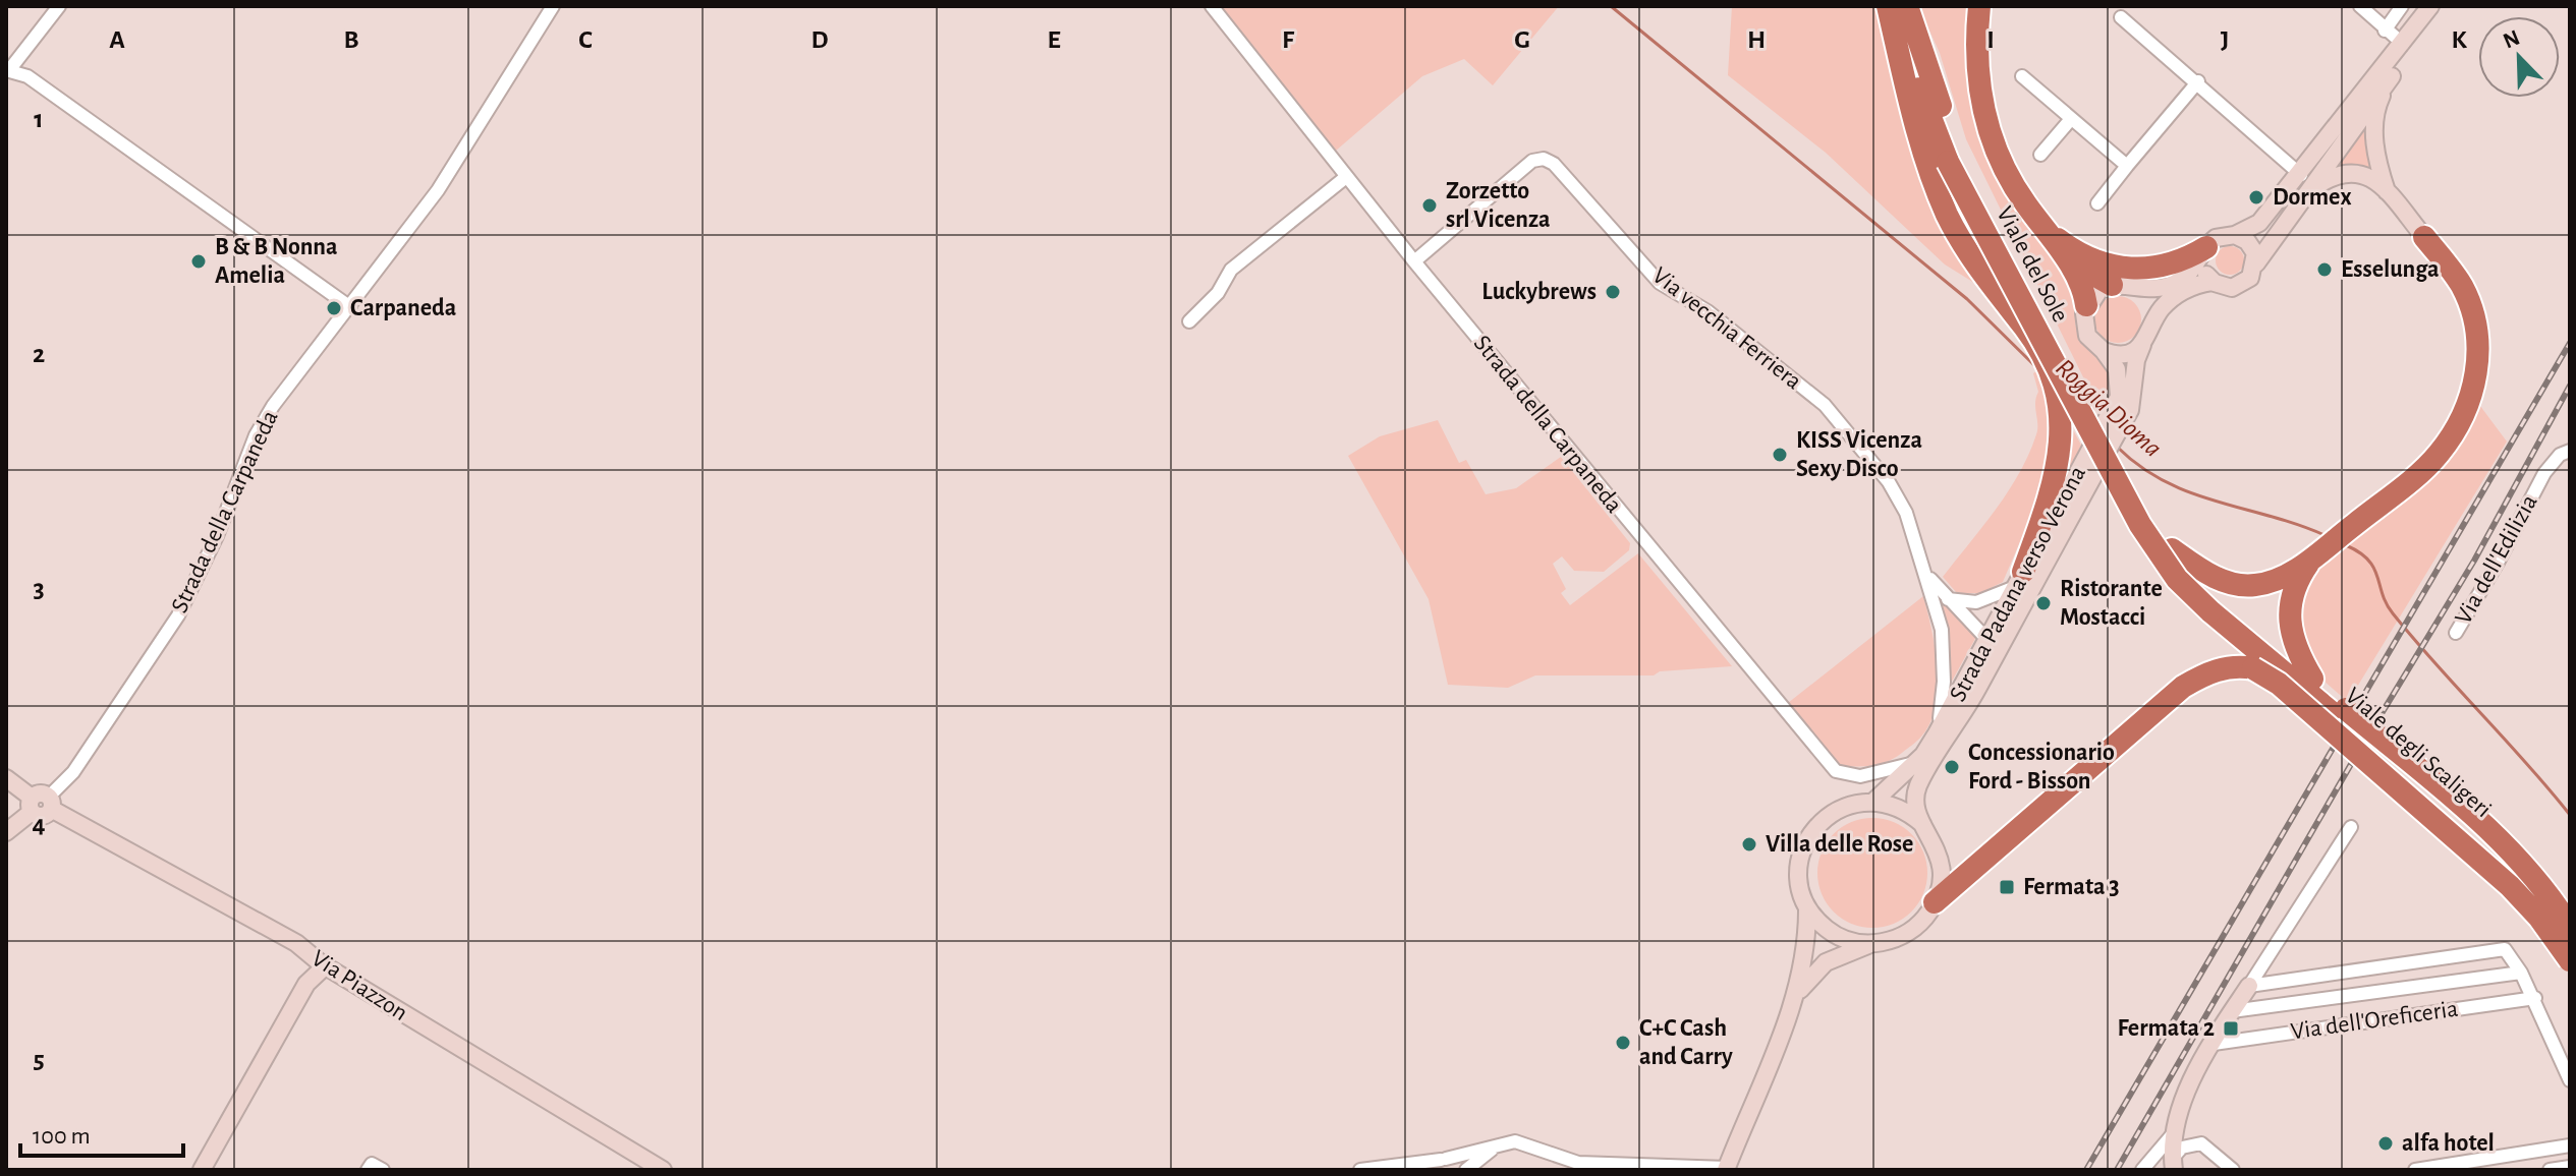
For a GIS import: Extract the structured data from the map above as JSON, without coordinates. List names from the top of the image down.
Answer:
{
  "streets": {
    "highway": ["Viale del Sole", "Viale degli Scaligeri"],
    "main road": ["Strada Padana verso Verona", "Via Piazzon"],
    "street": [
      "Via vecchia Ferriera",
      "Strada della Carpaneda",
      "Via dell'Edilizia",
      "Via dell'Oreficeria"
    ]
  },
  "crossings": [
    ["Viale del Sole", "Viale degli Scaligeri"],
    ["Via vecchia Ferriera", "Strada della Carpaneda"],
    ["Via vecchia Ferriera", "Strada Padana verso Verona"],
    ["Strada della Carpaneda", "Strada Padana verso Verona"],
    ["Strada della Carpaneda", "Via Piazzon"]
  ],
  "water": ["Roggia Dioma"],
  "places": {
    "other": [
      "Dormex",
      "Zorzetto srl Vicenza",
      "B & B Nonna Amelia",
      "Esselunga",
      "Luckybrews",
      "Carpaneda",
      "KISS Vicenza Sexy Disco",
      "Ristorante Mostacci",
      "Concessionario Ford - Bisson",
      "Villa delle Rose",
      "C+C Cash and Carry",
      "alfa hotel"
    ],
    "transit": ["Fermata 3", "Fermata 2"]
  },
  "scale_bar": "100 m",
  "north": "top left",
  "grid": {
    "columns": [
      "A",
      "B",
      "C",
      "D",
      "E",
      "F",
      "G",
      "H",
      "I",
      "J",
      "K"
    ],
    "rows": [
      "1",
      "2",
      "3",
      "4",
      "5"
    ]
  }
}
